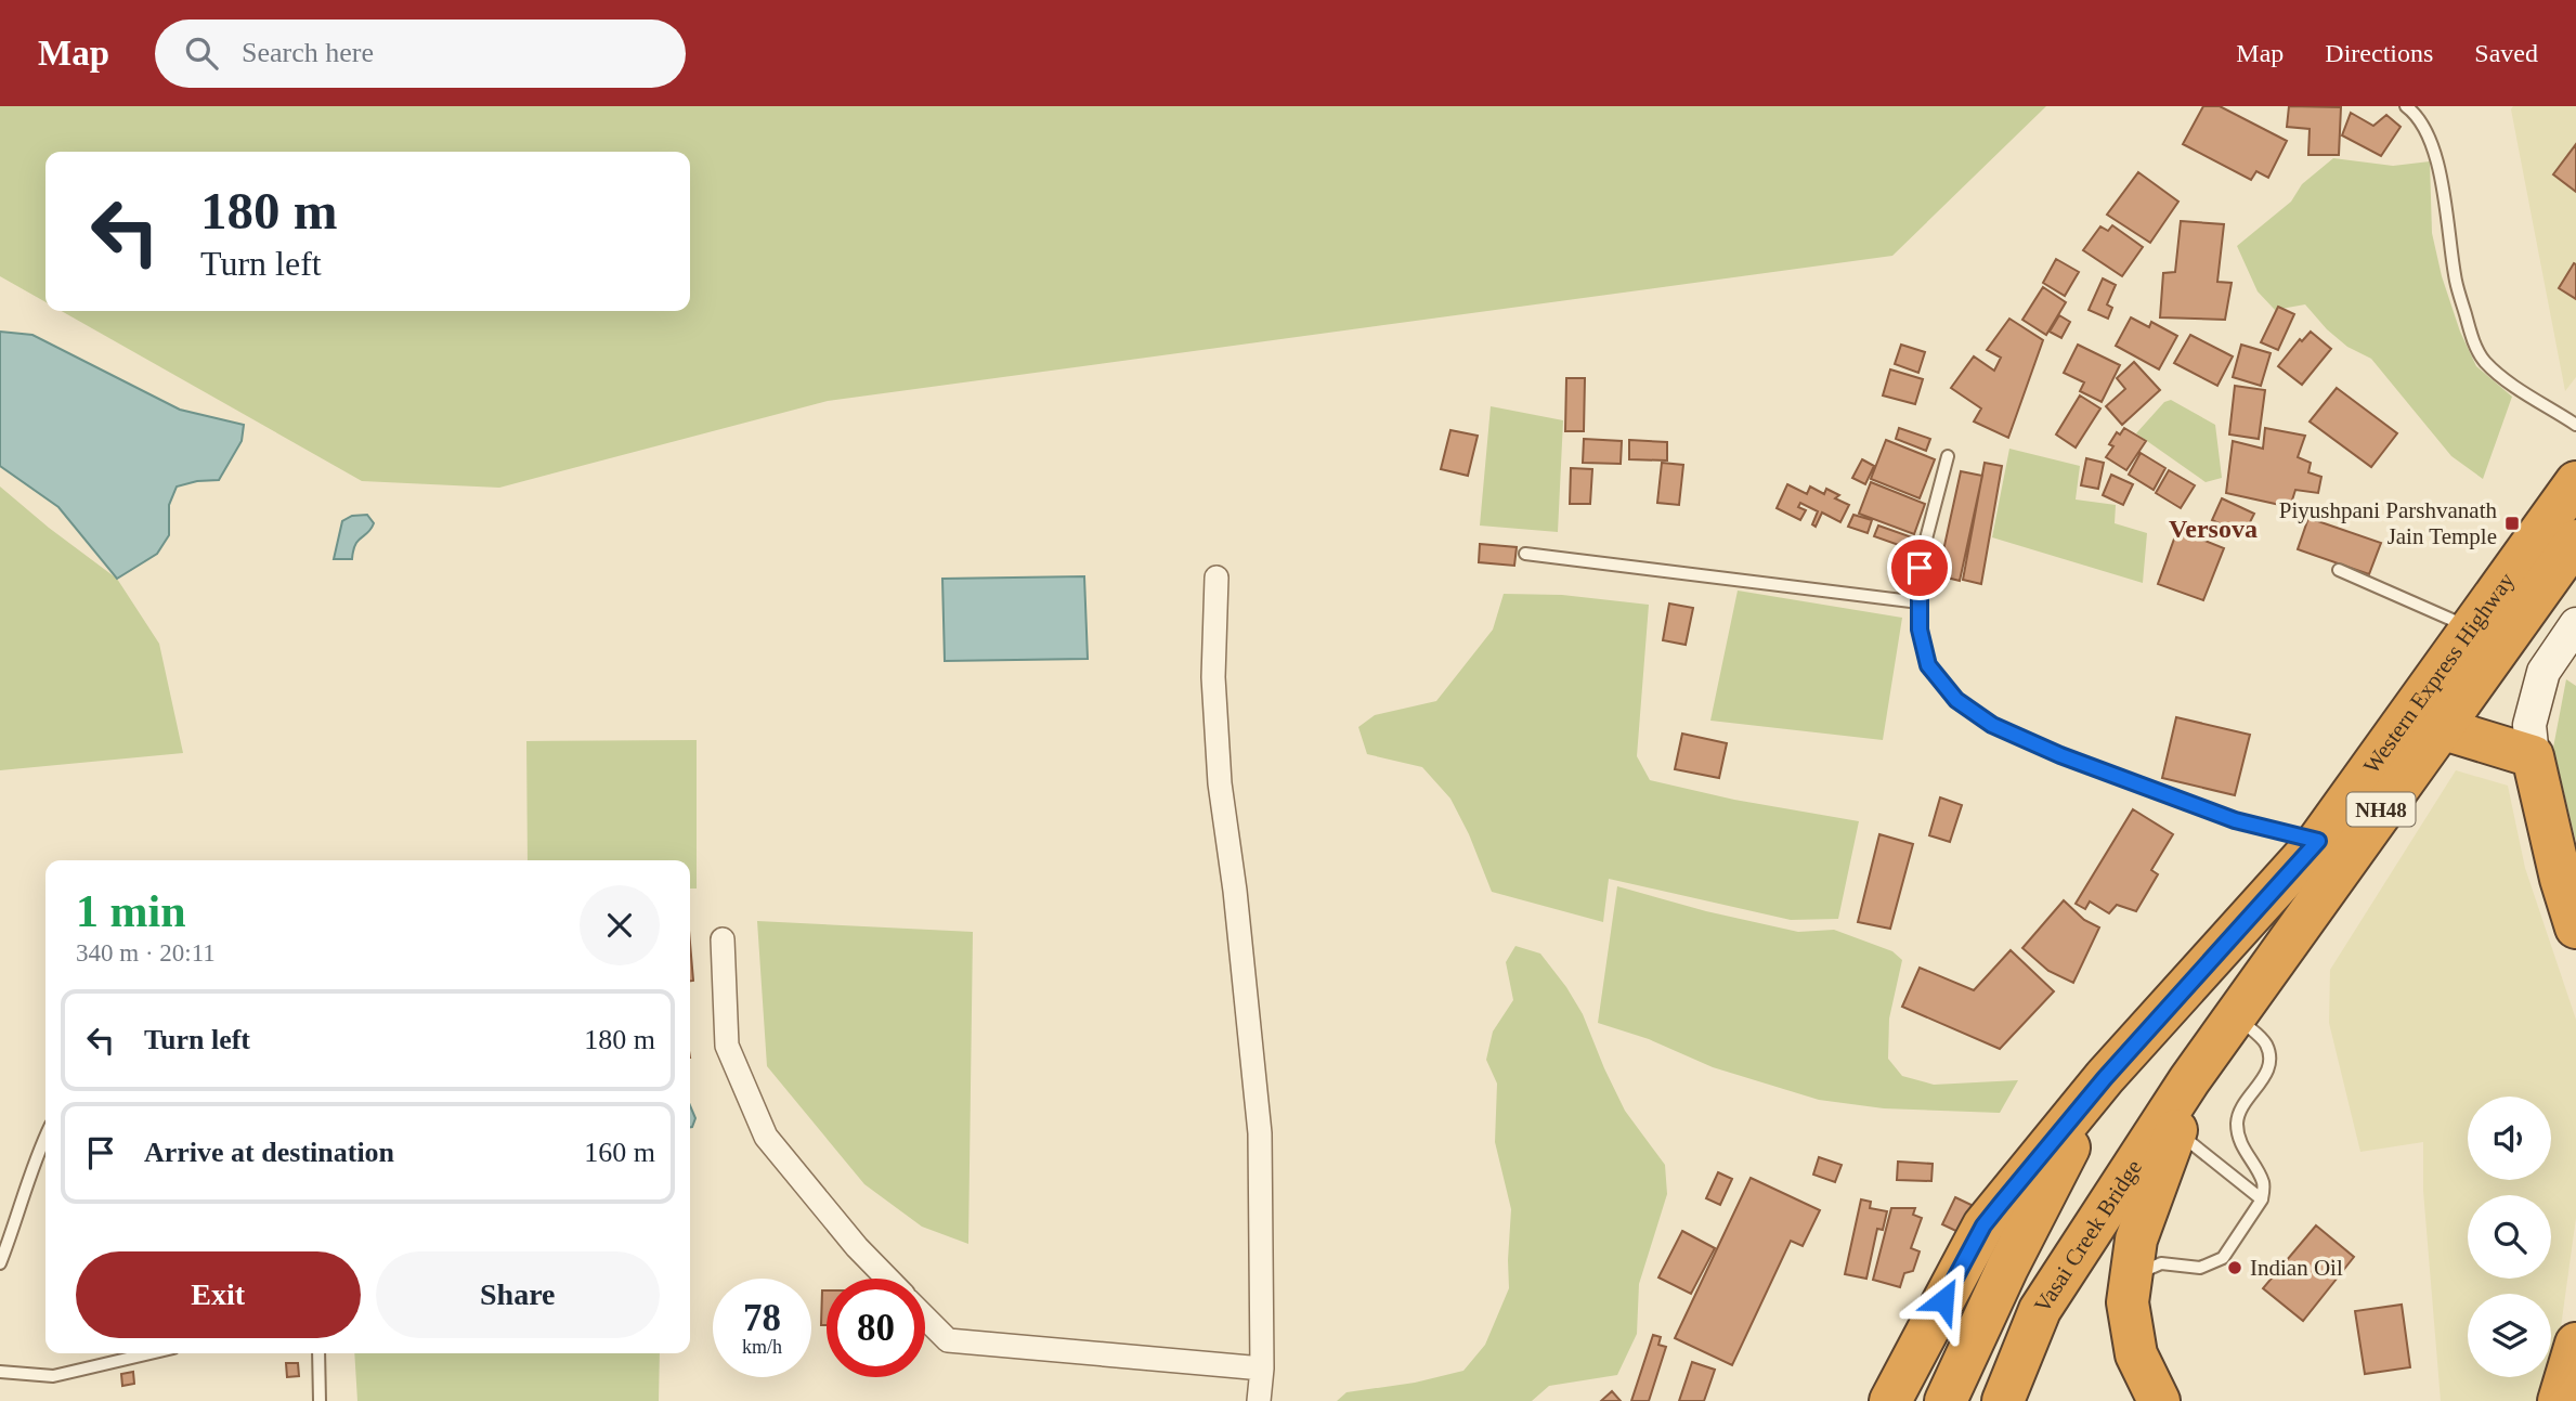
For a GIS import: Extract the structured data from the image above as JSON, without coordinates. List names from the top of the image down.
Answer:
{
  "streets": {
    "highway": ["Western Express Highway", "NH48", "Vasai Creek Bridge"]
  },
  "crossings": [
    ["Western Express Highway", "Vasai Creek Bridge"]
  ],
  "districts": ["Versova"],
  "places": {
    "transit": ["Piyushpani Parshvanath Jain Temple"],
    "other": ["Indian Oil"]
  },
  "page": {
    "header": "Map",
    "search": "Search here",
    "nav": ["Map", "Directions", "Saved"],
    "turn": ["180 m", "Turn left"],
    "heading": ["1 min", "340 m · 20:11"],
    "list": [
      {
        "name": "Turn left",
        "value": "180 m"
      },
      {
        "name": "Arrive at destination",
        "value": "160 m"
      }
    ],
    "buttons": ["Exit", "Share"],
    "speed": "78 km/h",
    "limit": "80"
  }
}
